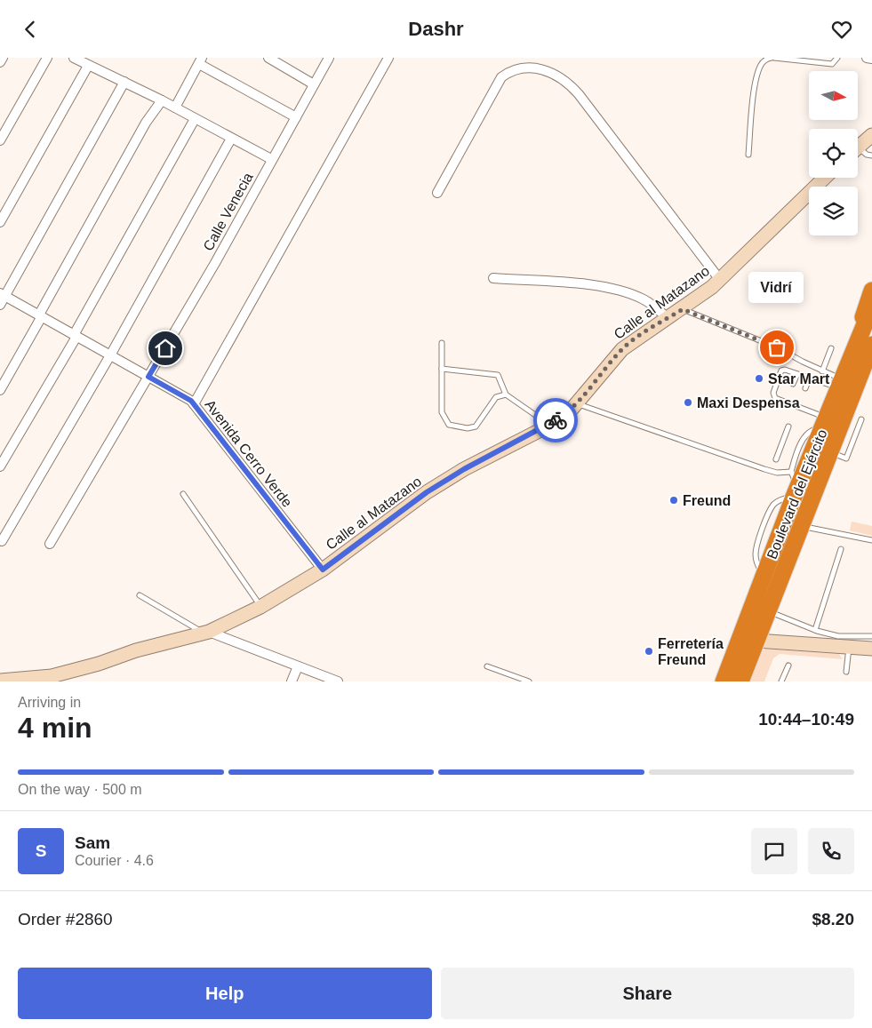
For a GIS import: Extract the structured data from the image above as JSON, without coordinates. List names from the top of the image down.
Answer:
{
  "streets": {
    "highway": ["Boulevard del Ejército"],
    "street": ["Calle Venecia", "Calle al Matazano", "Avenida Cerro Verde"]
  },
  "crossings": [
    ["Calle Venecia", "Avenida Cerro Verde"],
    ["Calle al Matazano", "Avenida Cerro Verde"]
  ],
  "places": [
    "Vidrí",
    "Star Mart",
    "Maxi Despensa",
    "Freund",
    "Ferretería Freund"
  ],
  "north": "right",
  "page": {
    "header": "Dashr",
    "bubble": "Vidrí",
    "heading": ["4 min", "Arriving in", "10:44–10:49"],
    "panel": [
      "Sam",
      "Courier · 4.6",
      "Order #2860",
      "$8.20"
    ],
    "bar": "On the way · 500 m",
    "round": "S",
    "buttons": ["Help", "Share"]
  }
}
